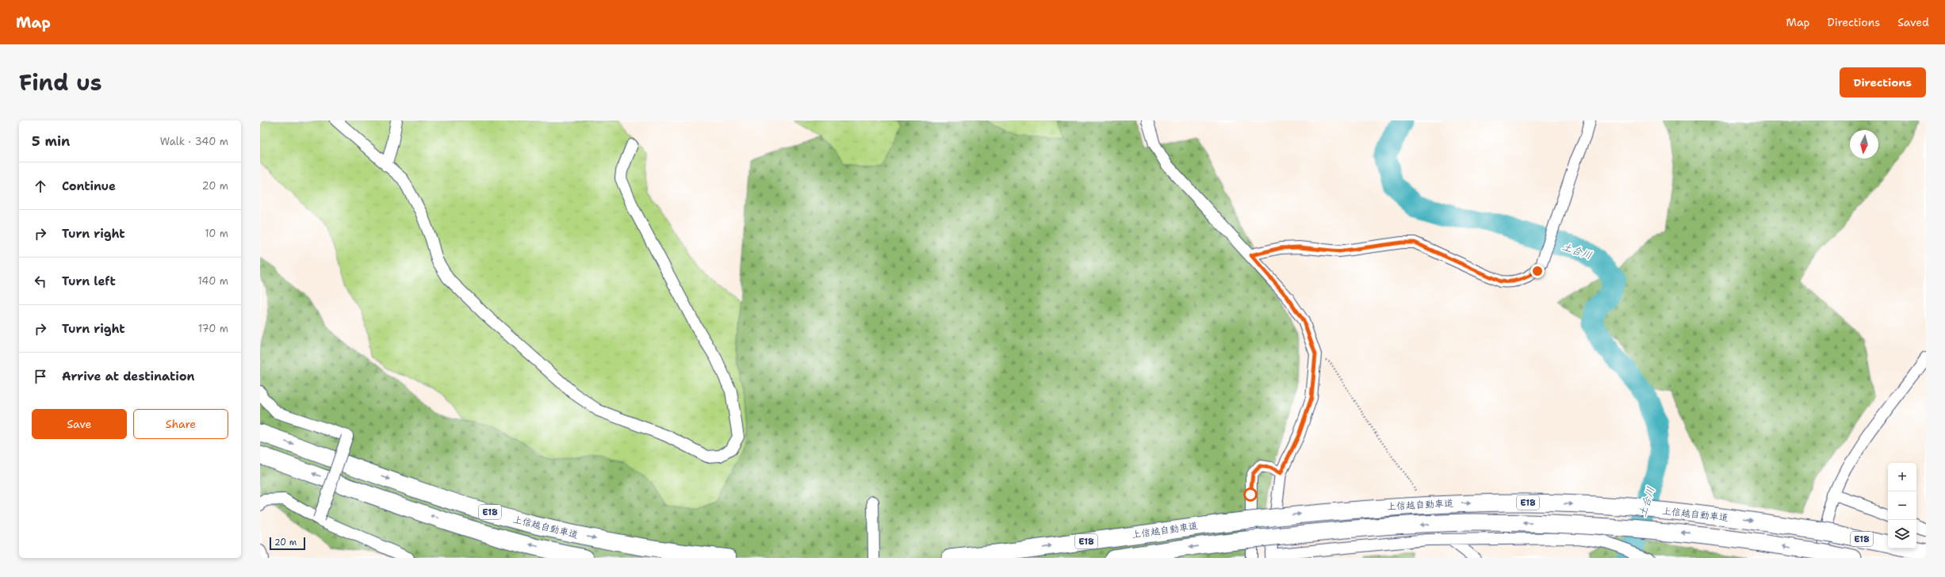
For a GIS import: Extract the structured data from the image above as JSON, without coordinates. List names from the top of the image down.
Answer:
{
  "streets": {
    "highway": ["E18", "上信越自動車道"]
  },
  "water": ["土合川"],
  "scale_bar": "20 m",
  "north": "bottom",
  "page": {
    "header": "Map",
    "nav": ["Map", "Directions", "Saved"],
    "title": "Find us",
    "buttons": [
      "Directions",
      ["Save", "Share"]
    ],
    "heading": ["5 min", "Walk · 340 m"],
    "list": [
      ["Continue", "20 m"],
      ["Turn right", "10 m"],
      ["Turn left", "140 m"],
      ["Turn right", "170 m"],
      "Arrive at destination"
    ],
    "map_buttons": ["+", "−"],
    "scale": "20 m"
  }
}
